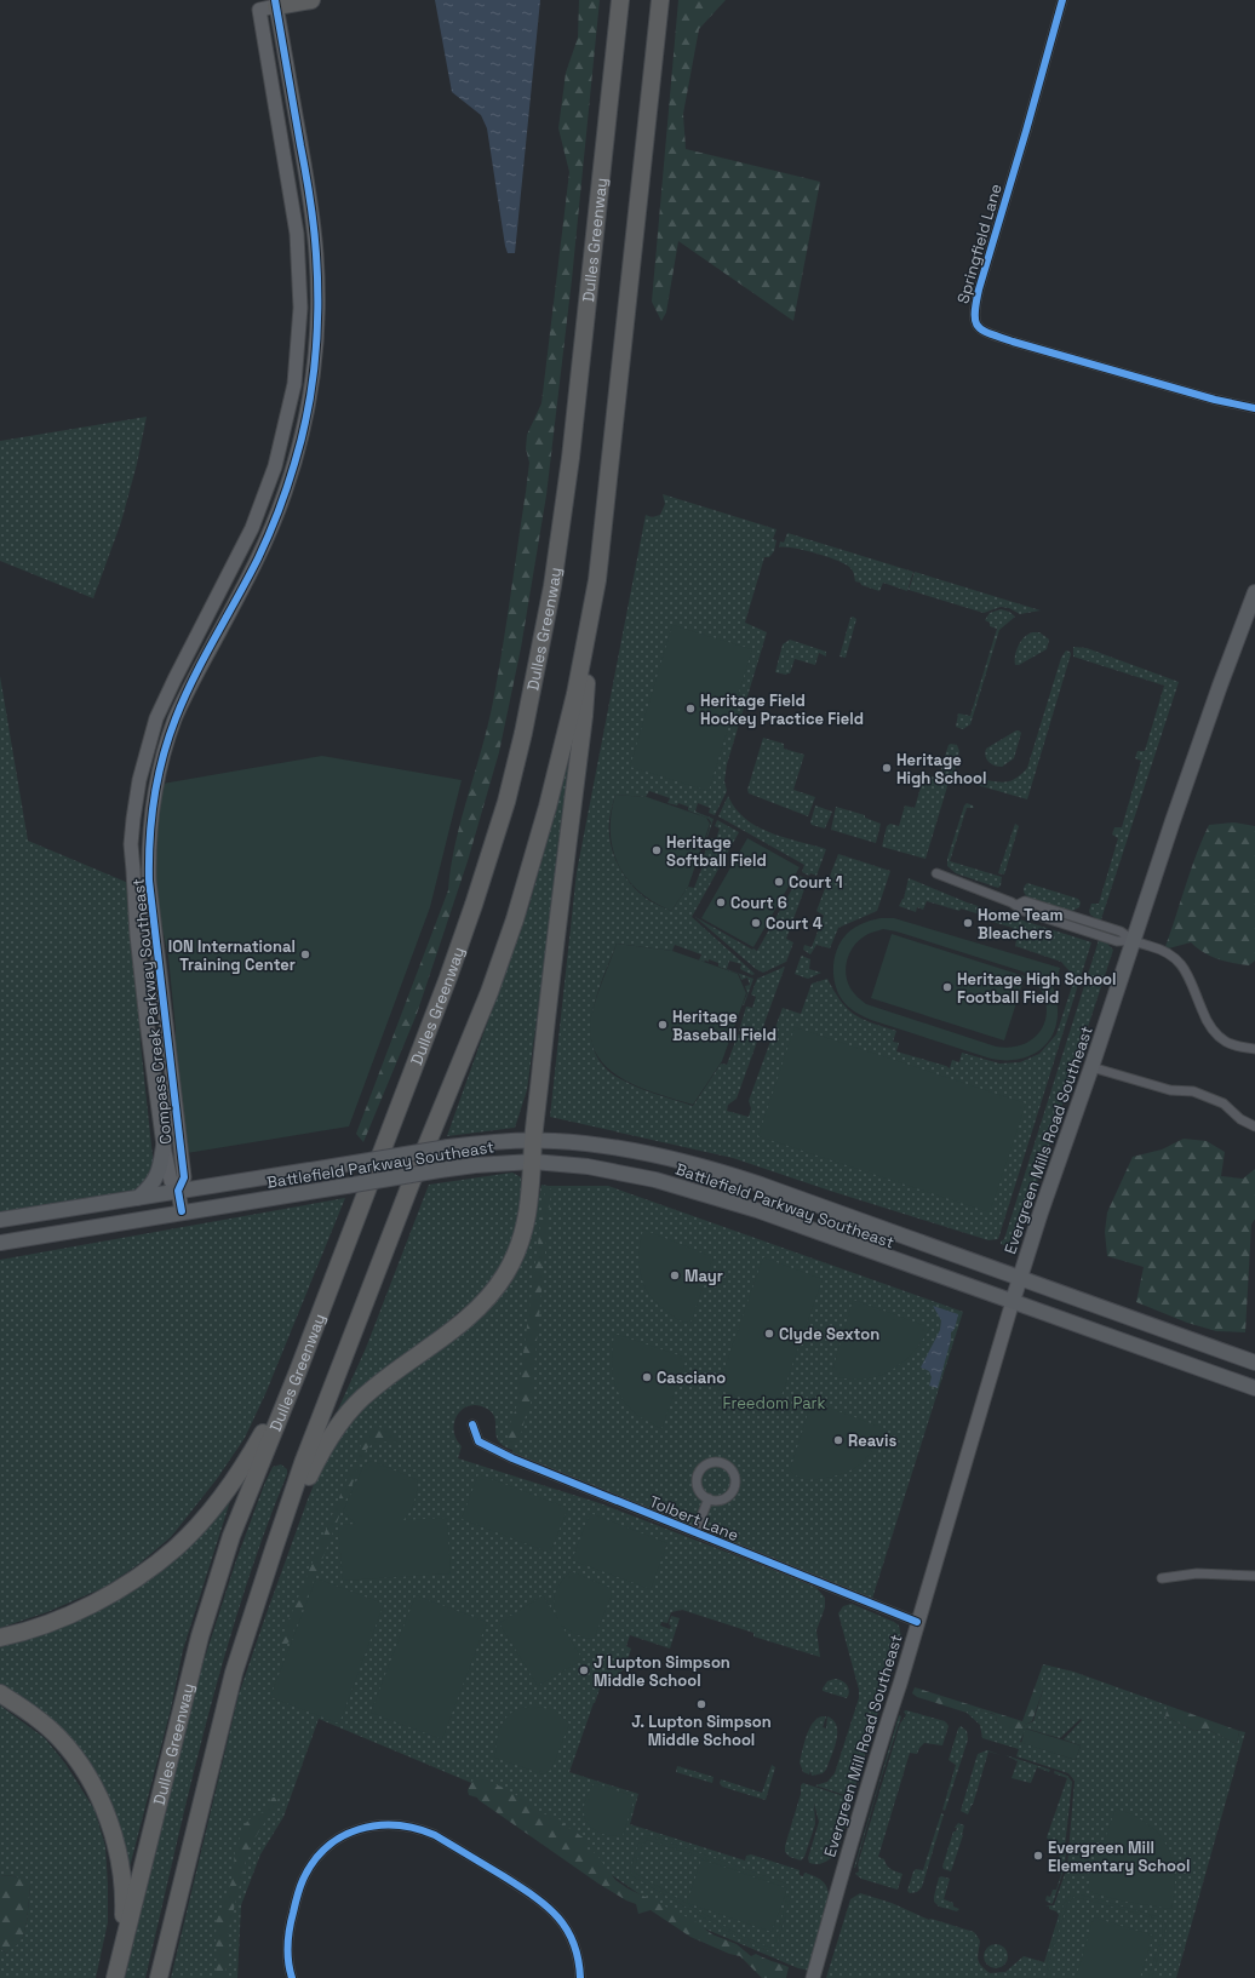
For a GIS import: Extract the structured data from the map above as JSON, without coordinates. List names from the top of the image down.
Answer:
{
  "streets": {
    "highway": ["Dulles Greenway"],
    "main road": ["Evergreen Mills Road Southeast", "Battlefield Parkway Southeast"],
    "street": [
      "Springfield Lane",
      "Compass Creek Parkway Southeast",
      "Tolbert Lane",
      "Evergreen Mill Road Southeast"
    ]
  },
  "crossings": [
    ["Compass Creek Parkway Southeast", "Battlefield Parkway Southeast"],
    ["Evergreen Mills Road Southeast", "Battlefield Parkway Southeast"],
    ["Evergreen Mills Road Southeast", "Evergreen Mill Road Southeast"],
    ["Battlefield Parkway Southeast", "Evergreen Mill Road Southeast"],
    ["Tolbert Lane", "Evergreen Mill Road Southeast"]
  ],
  "parks": ["Freedom Park"],
  "places": [
    "Heritage Field Hockey Practice Field",
    "Heritage High School",
    "Heritage Softball Field",
    "Court 1",
    "Court 6",
    "Court 4",
    "Home Team Bleachers",
    "ION International Training Center",
    "Heritage High School Football Field",
    "Heritage Baseball Field",
    "Mayr",
    "Clyde Sexton",
    "Casciano",
    "Reavis",
    "J Lupton Simpson Middle School",
    "J. Lupton Simpson Middle School",
    "Evergreen Mill Elementary School"
  ]
}
